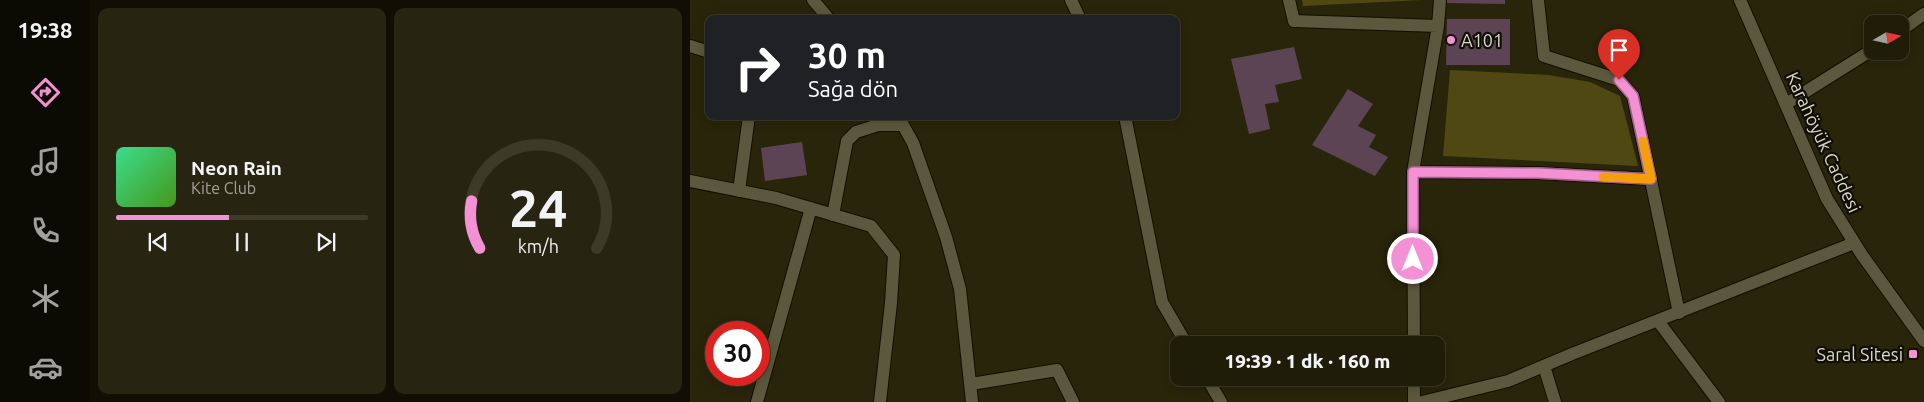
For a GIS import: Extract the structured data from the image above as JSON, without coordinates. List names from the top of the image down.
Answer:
{
  "streets": {
    "street": ["Karahöyük Caddesi"]
  },
  "places": {
    "other": ["A101"],
    "transit": ["Saral Sitesi"]
  },
  "north": "right",
  "page": {
    "tabs": "19:38",
    "turn": ["30 m", "Sağa dön"],
    "song": ["Neon Rain", "Kite Club"],
    "limit": "30",
    "trip": "19:39 · 1 dk · 160 m",
    "gauge": ["24", "km/h"]
  }
}
